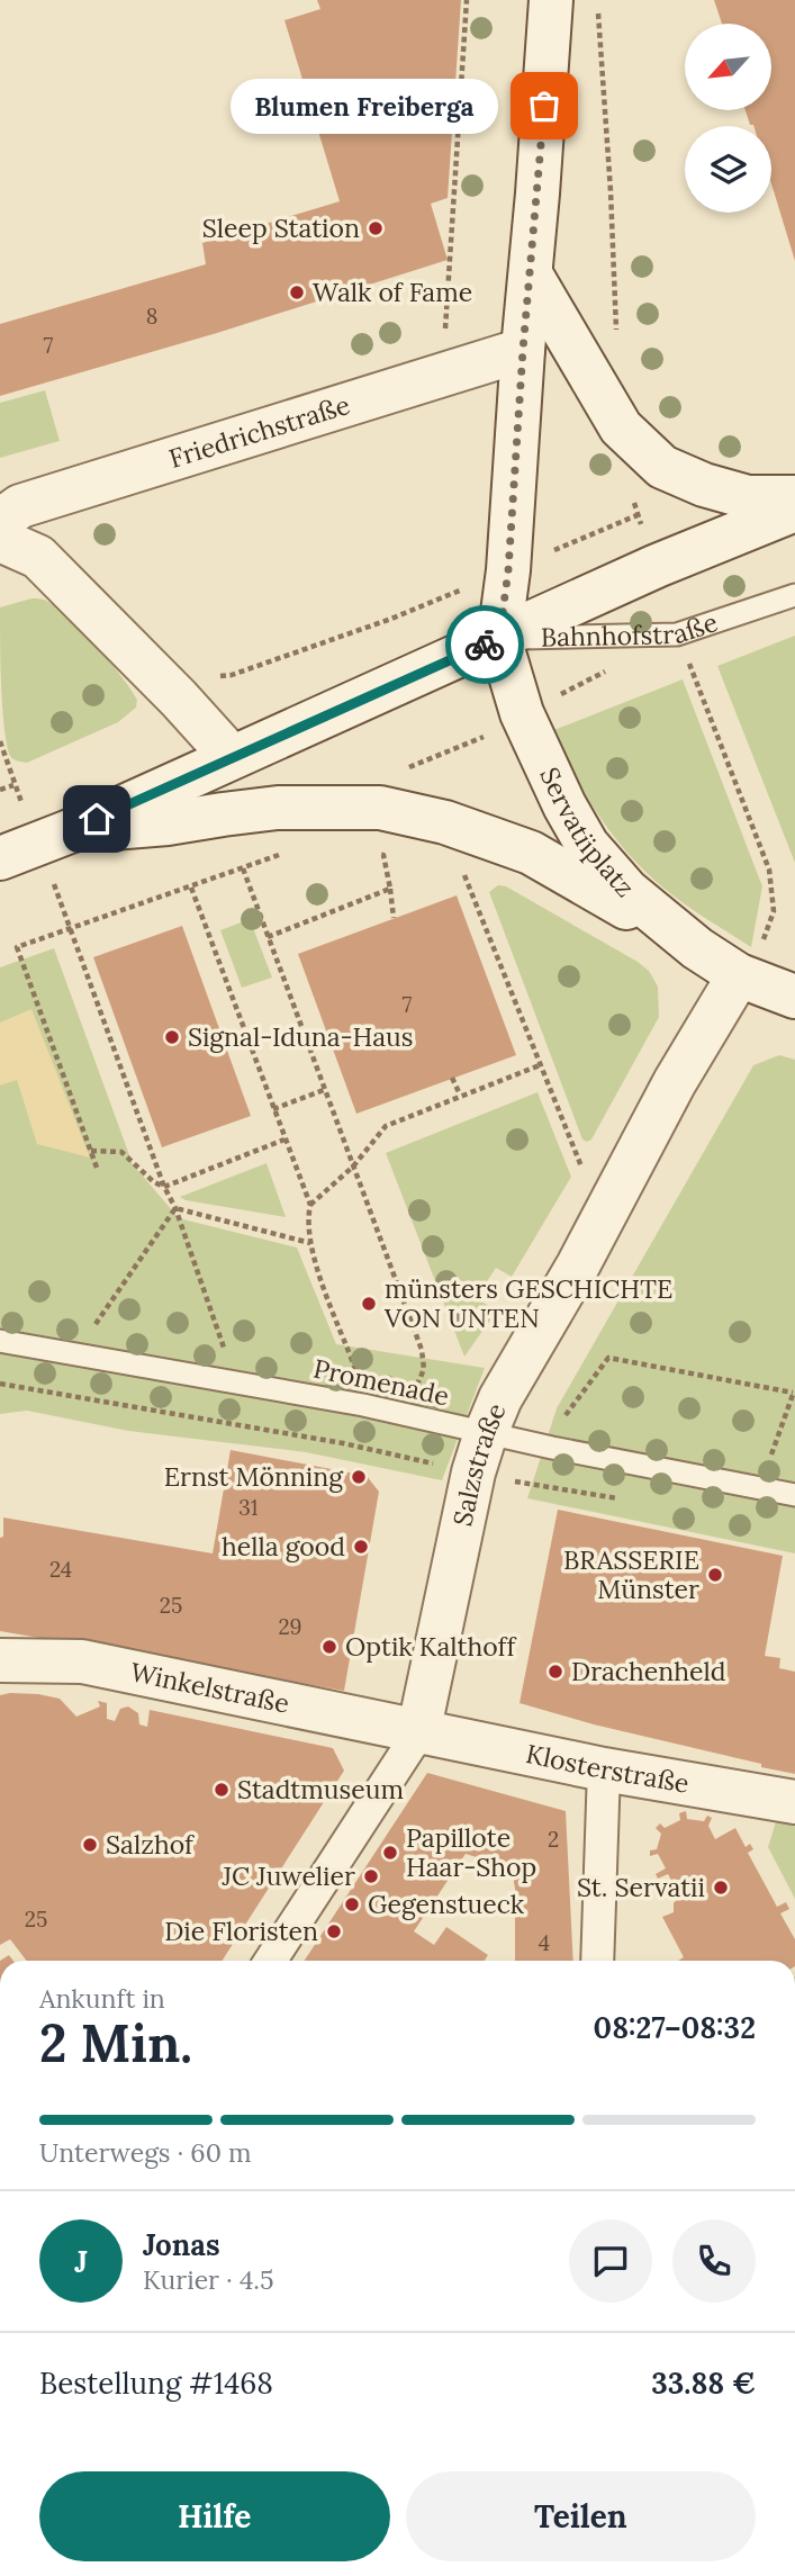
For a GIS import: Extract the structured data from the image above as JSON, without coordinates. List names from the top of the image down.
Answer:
{
  "streets": {
    "main road": [
      "Friedrichstraße",
      "Bahnhofstraße",
      "Servatiiplatz",
      "Salzstraße",
      "Winkelstraße",
      "Klosterstraße"
    ],
    "lane": ["Promenade"]
  },
  "crossings": [
    ["Bahnhofstraße", "Servatiiplatz"],
    ["Servatiiplatz", "Salzstraße"],
    ["Promenade", "Salzstraße"],
    ["Salzstraße", "Winkelstraße"],
    ["Salzstraße", "Klosterstraße"],
    ["Winkelstraße", "Klosterstraße"]
  ],
  "places": [
    "Blumen Freiberga",
    "Sleep Station",
    "Walk of Fame",
    "Signal-Iduna-Haus",
    "münsters GESCHICHTE VON UNTEN",
    "Ernst Mönning",
    "hella good",
    "BRASSERIE Münster",
    "Optik Kalthoff",
    "Drachenheld",
    "Stadtmuseum",
    "Salzhof",
    "Papillote Haar-Shop",
    "JC Juwelier",
    "St. Servatii",
    "Gegenstueck",
    "Die Floristen"
  ],
  "house_numbers": [
    "8",
    "7",
    "7",
    "31",
    "24",
    "25",
    "29",
    "2",
    "25",
    "4"
  ],
  "north": "bottom left",
  "page": {
    "bubble": "Blumen Freiberga",
    "heading": ["2 Min.", "Ankunft in", "08:27–08:32"],
    "panel": [
      "Jonas",
      "Kurier · 4.5",
      "Bestellung #1468",
      "33.88 €"
    ],
    "bar": "Unterwegs · 60 m",
    "round": "J",
    "buttons": ["Hilfe", "Teilen"]
  }
}
